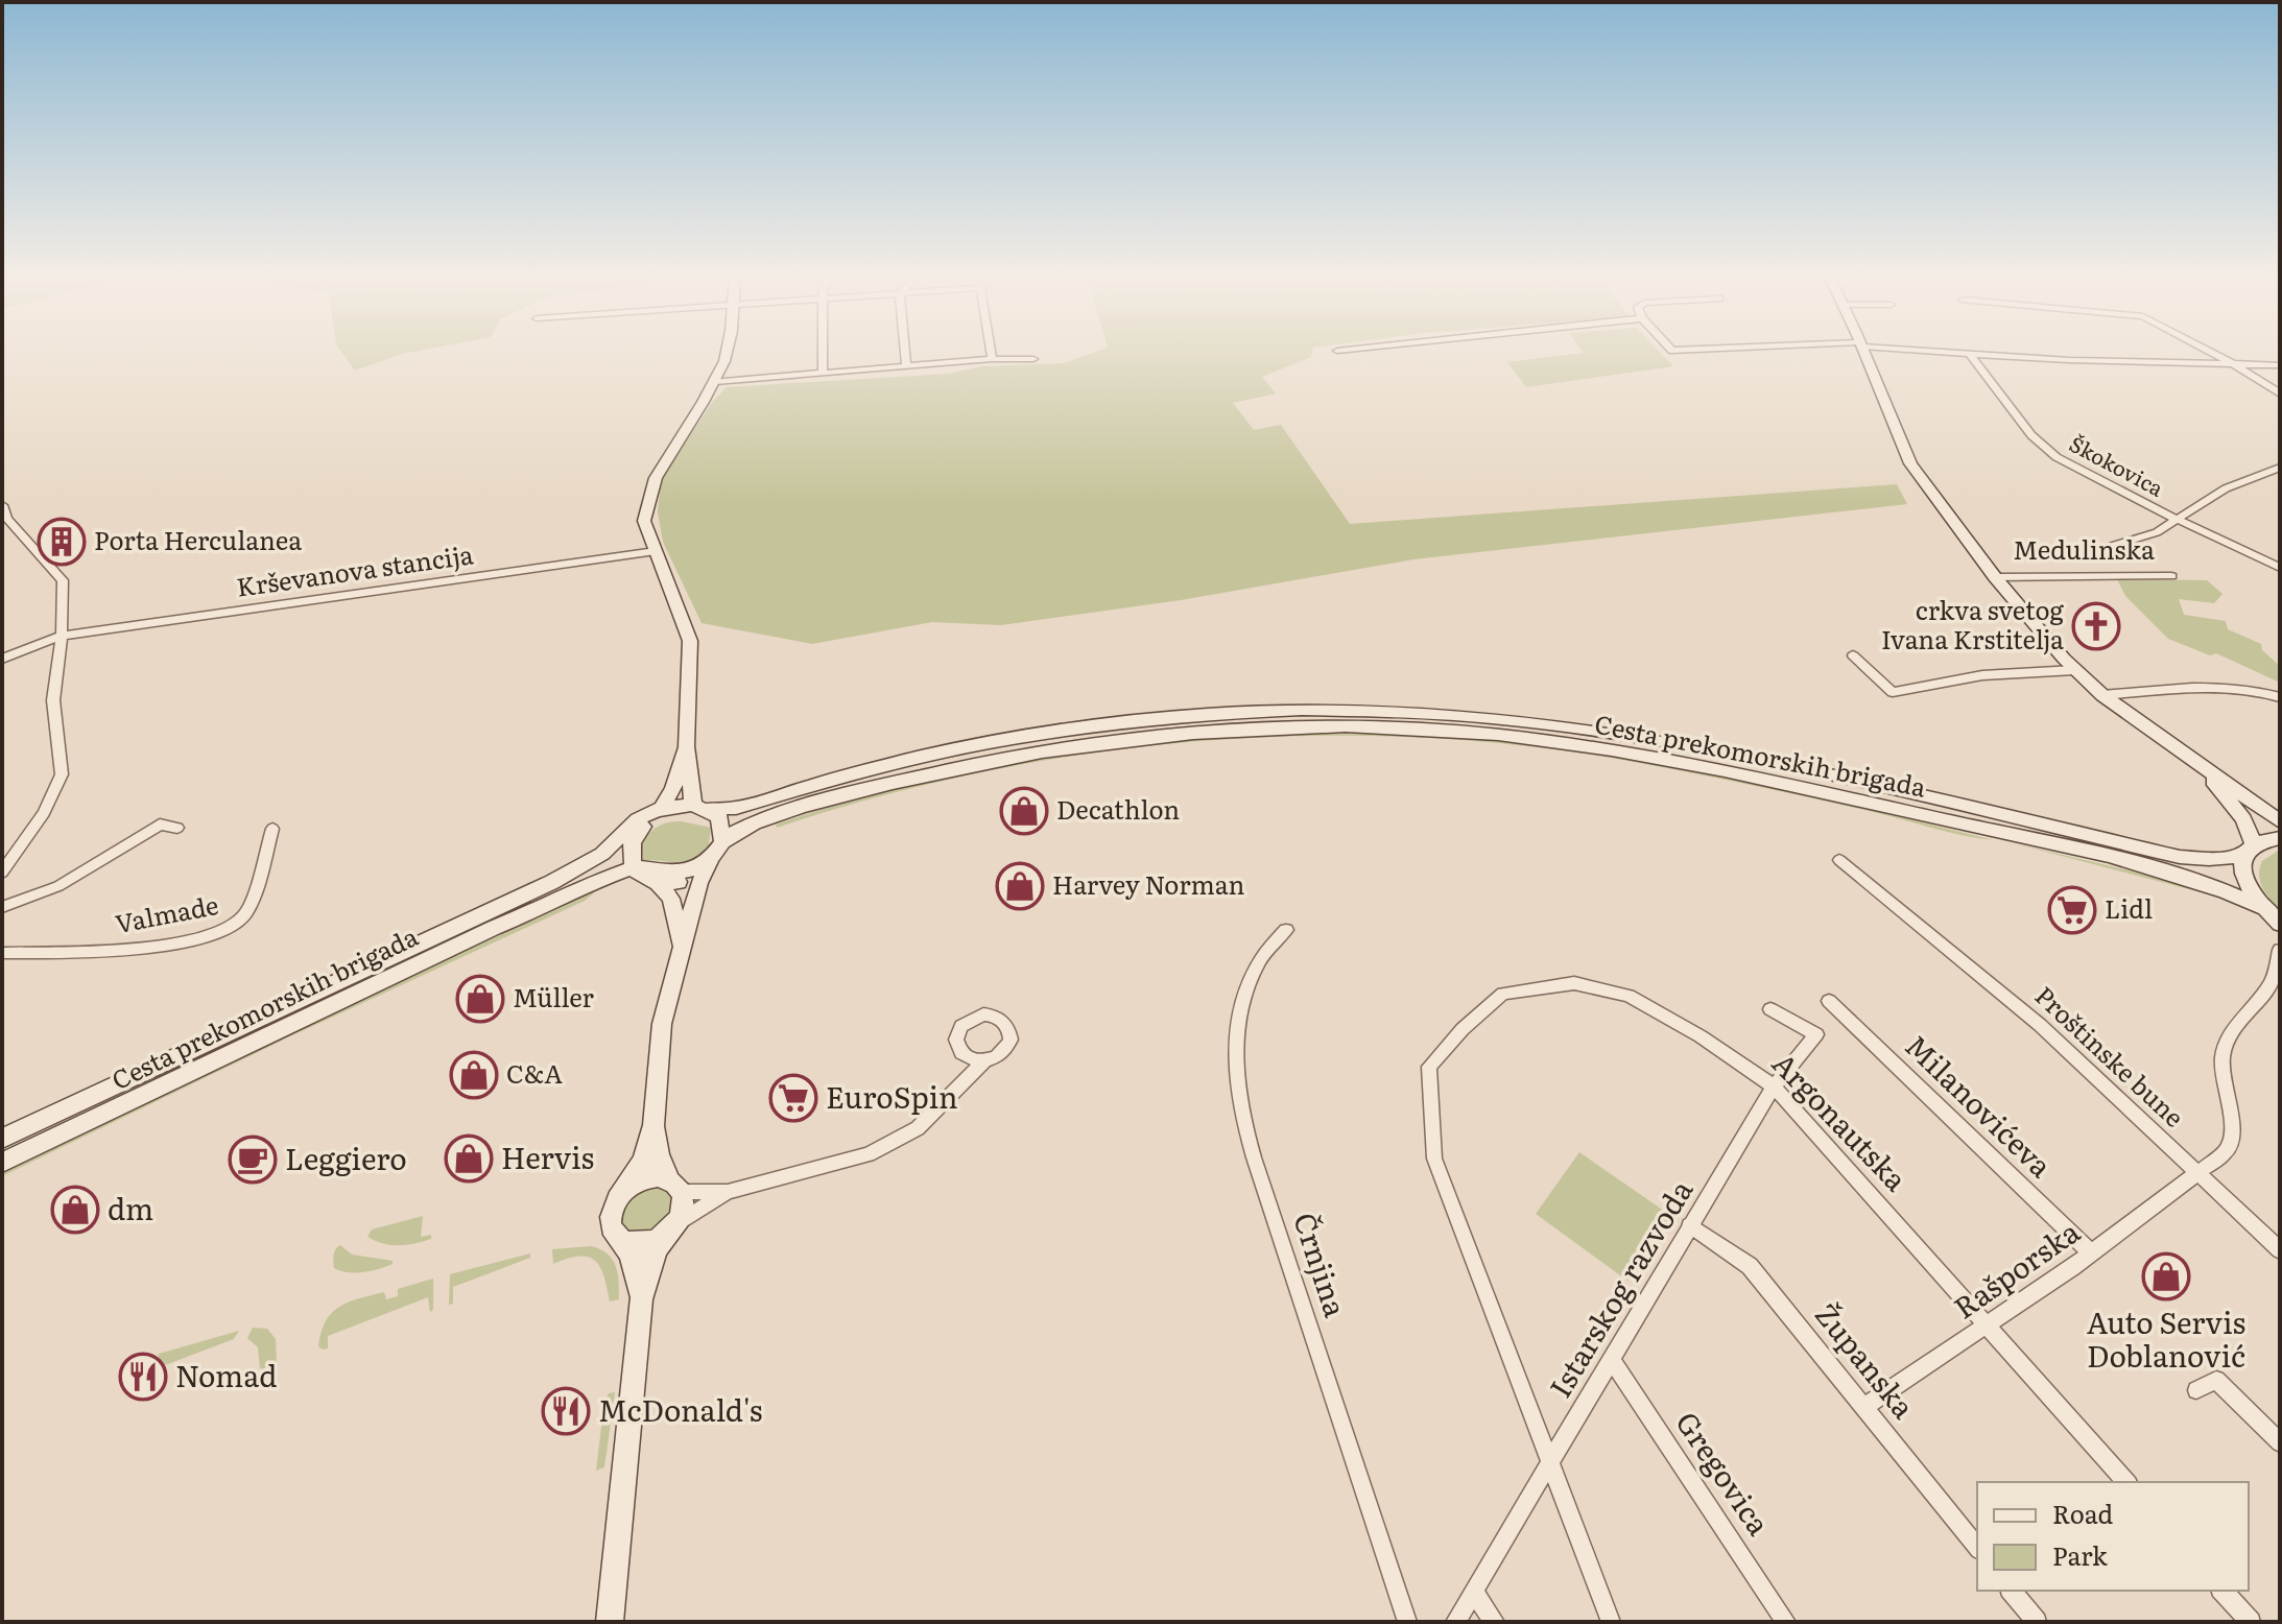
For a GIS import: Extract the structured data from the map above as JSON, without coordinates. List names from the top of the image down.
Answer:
{
  "streets": {
    "main road": ["Cesta prekomorskih brigada"],
    "street": [
      "Škokovica",
      "Medulinska",
      "Krševanova stancija",
      "Valmade",
      "Proštinske bune",
      "Milanovićeva",
      "Argonautska",
      "Črnjina",
      "Rašporska",
      "Istarskog razvoda",
      "Županska",
      "Gregovica"
    ]
  },
  "crossings": [
    ["Proštinske bune", "Rašporska"],
    ["Milanovićeva", "Rašporska"],
    ["Argonautska", "Rašporska"],
    ["Argonautska", "Istarskog razvoda"],
    ["Rašporska", "Županska"],
    ["Istarskog razvoda", "Županska"],
    ["Istarskog razvoda", "Gregovica"]
  ],
  "places": {
    "building": ["Porta Herculanea"],
    "church": ["crkva svetog Ivana Krstitelja"],
    "shop": [
      "Decathlon",
      "Harvey Norman",
      "Müller",
      "C&A",
      "Hervis",
      "dm",
      "Auto Servis Doblanović"
    ],
    "supermarket": ["Lidl", "EuroSpin"],
    "cafe": ["Leggiero"],
    "restaurant": ["Nomad", "McDonald's"]
  },
  "legend": ["Road", "Park"]
}
